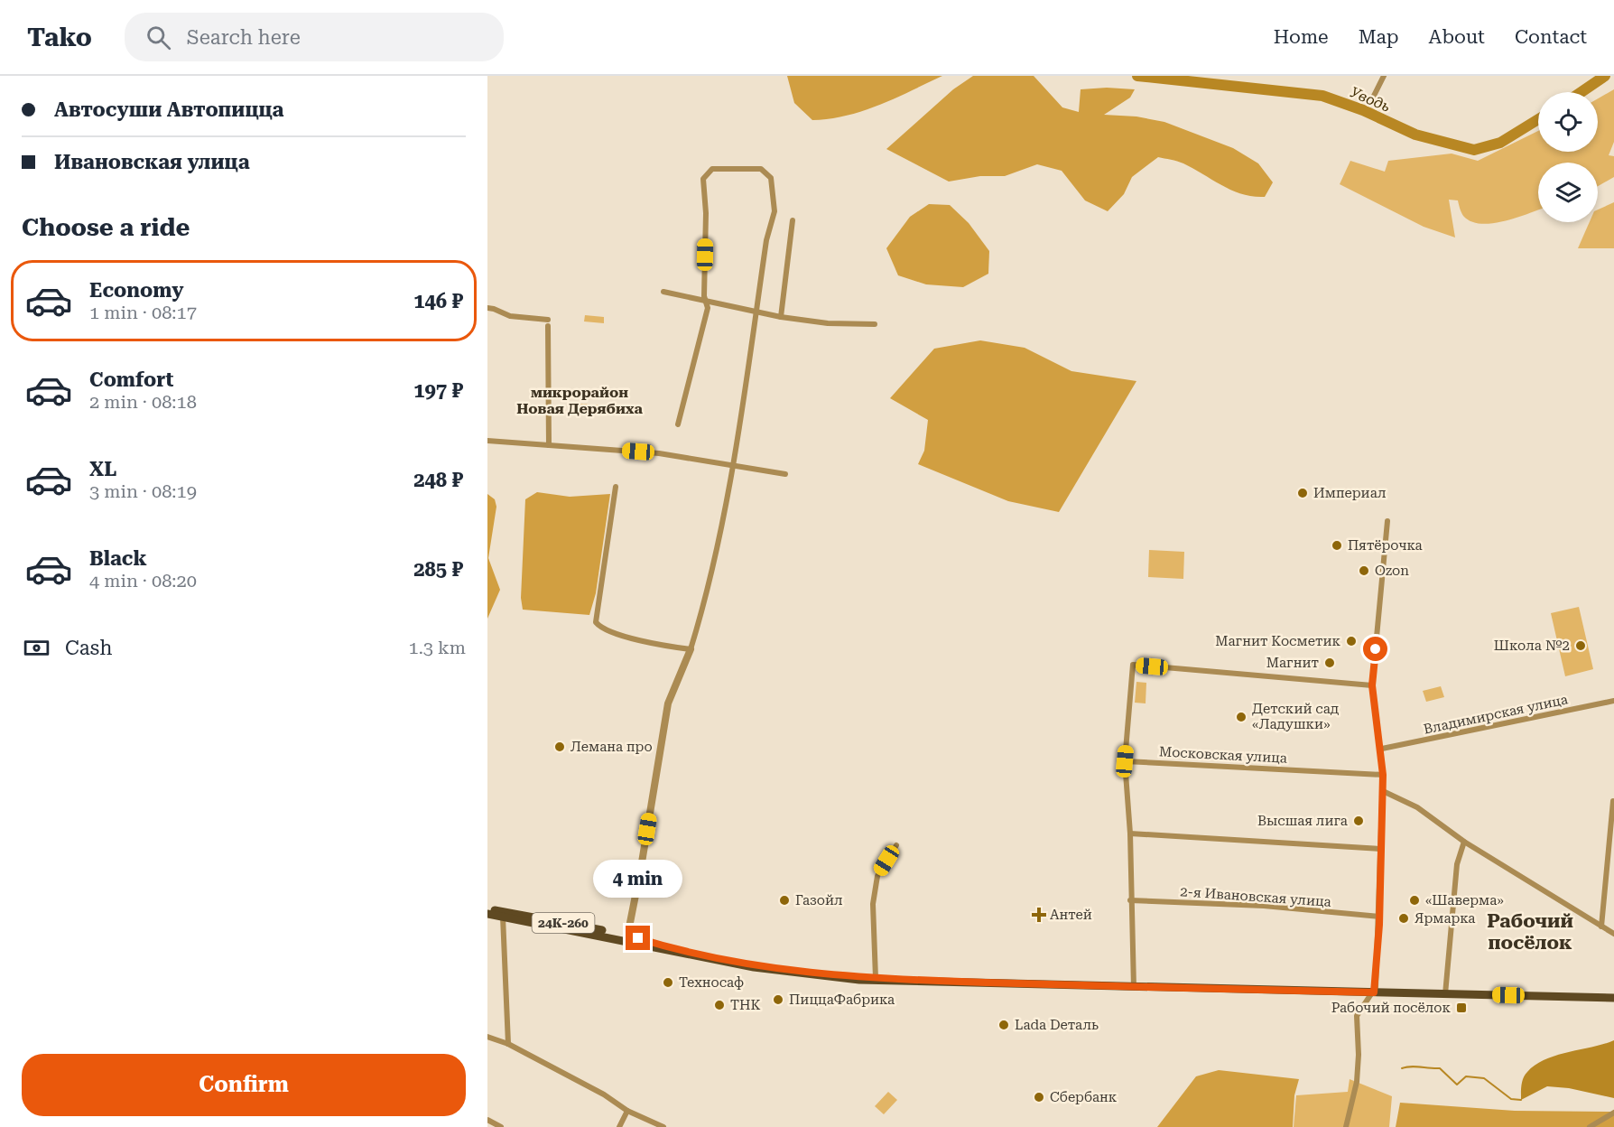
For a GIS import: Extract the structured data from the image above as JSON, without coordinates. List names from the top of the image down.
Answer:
{
  "streets": {
    "main road": ["24К-260"],
    "street": ["Владимирская улица", "Московская улица", "2-я Ивановская улица"]
  },
  "districts": ["микрорайон Новая Дерябиха", "Рабочий посёлок"],
  "water": ["Уводь"],
  "places": {
    "other": [
      "Империал",
      "Пятёрочка",
      "Ozon",
      "Магнит Косметик",
      "Школа №2",
      "Магнит",
      "Детский сад «Ладушки»",
      "Лемана про",
      "Высшая лига",
      "Газойл",
      "«Шаверма»",
      "Ярмарка",
      "Техносаф",
      "ПиццаФабрика",
      "ТНК",
      "Lada Dеталь",
      "Сбербанк"
    ],
    "health": ["Антей"],
    "transit": ["Рабочий посёлок"]
  },
  "page": {
    "header": "Tako",
    "search": "Search here",
    "nav": [
      "Home",
      "Map",
      "About",
      "Contact"
    ],
    "banner": ["Автосуши Автопицца", "Ивановская улица"],
    "heading": "Choose a ride",
    "list": [
      {
        "name": "Economy",
        "note": "1 min · 08:17",
        "value": "146 ₽"
      },
      {
        "name": "Comfort",
        "note": "2 min · 08:18",
        "value": "197 ₽"
      },
      {
        "name": "XL",
        "note": "3 min · 08:19",
        "value": "248 ₽"
      },
      {
        "name": "Black",
        "note": "4 min · 08:20",
        "value": "285 ₽"
      }
    ],
    "pay": ["Cash", "1.3 km"],
    "bubble": "4 min",
    "buttons": "Confirm"
  }
}
